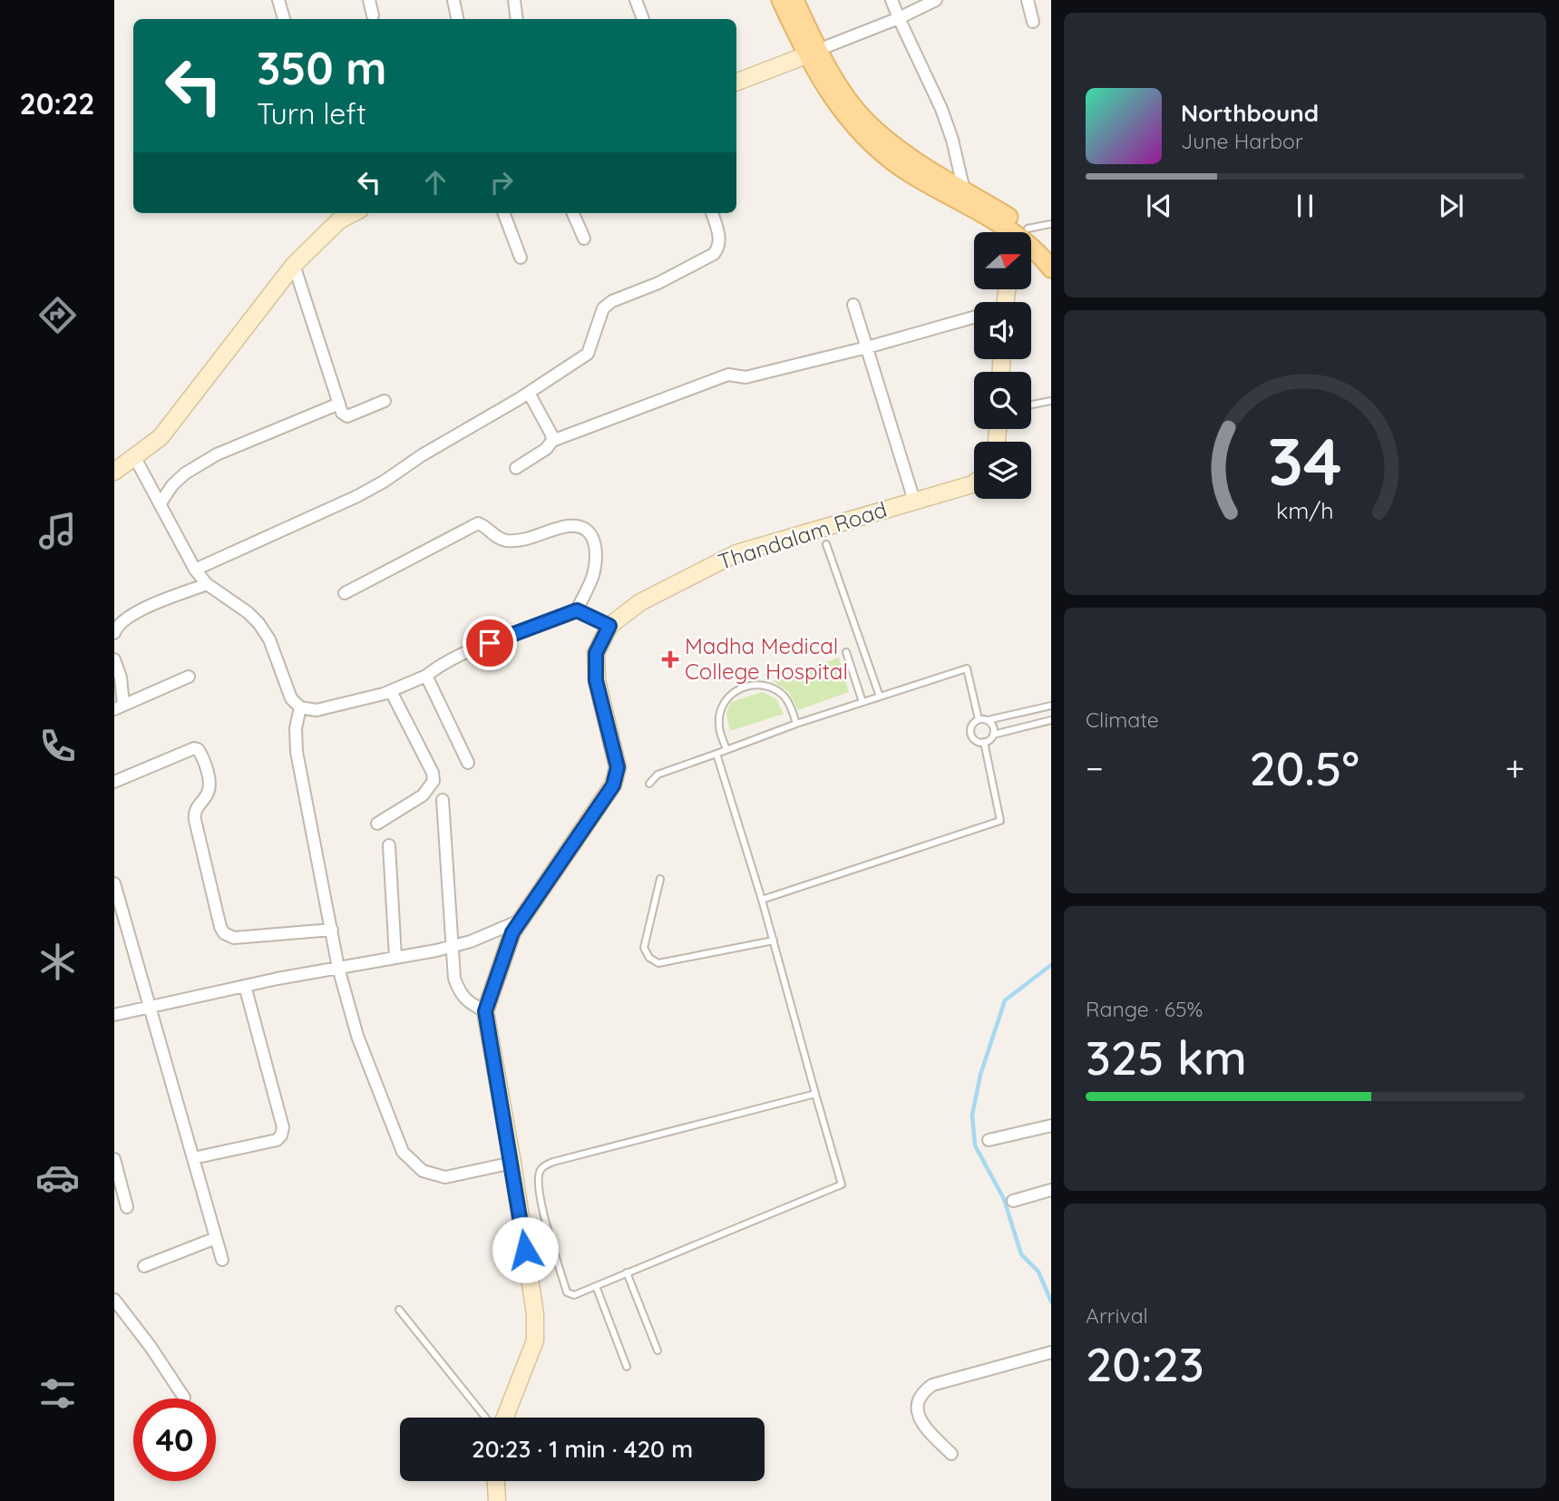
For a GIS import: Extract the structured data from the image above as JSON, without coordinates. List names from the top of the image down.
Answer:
{
  "streets": {
    "street": ["Thandalam Road"]
  },
  "places": {
    "health": ["Madha Medical College Hospital"]
  },
  "north": "right",
  "page": {
    "tabs": "20:22",
    "turn": ["350 m", "Turn left"],
    "song": ["Northbound", "June Harbor"],
    "tile": [
      "Climate",
      ["Range · 65%", "325 km"],
      ["Arrival", "20:23"]
    ],
    "heat": ["−", "20.5°", "+"],
    "limit": "40",
    "trip": "20:23 · 1 min · 420 m",
    "gauge": ["34", "km/h"]
  }
}
